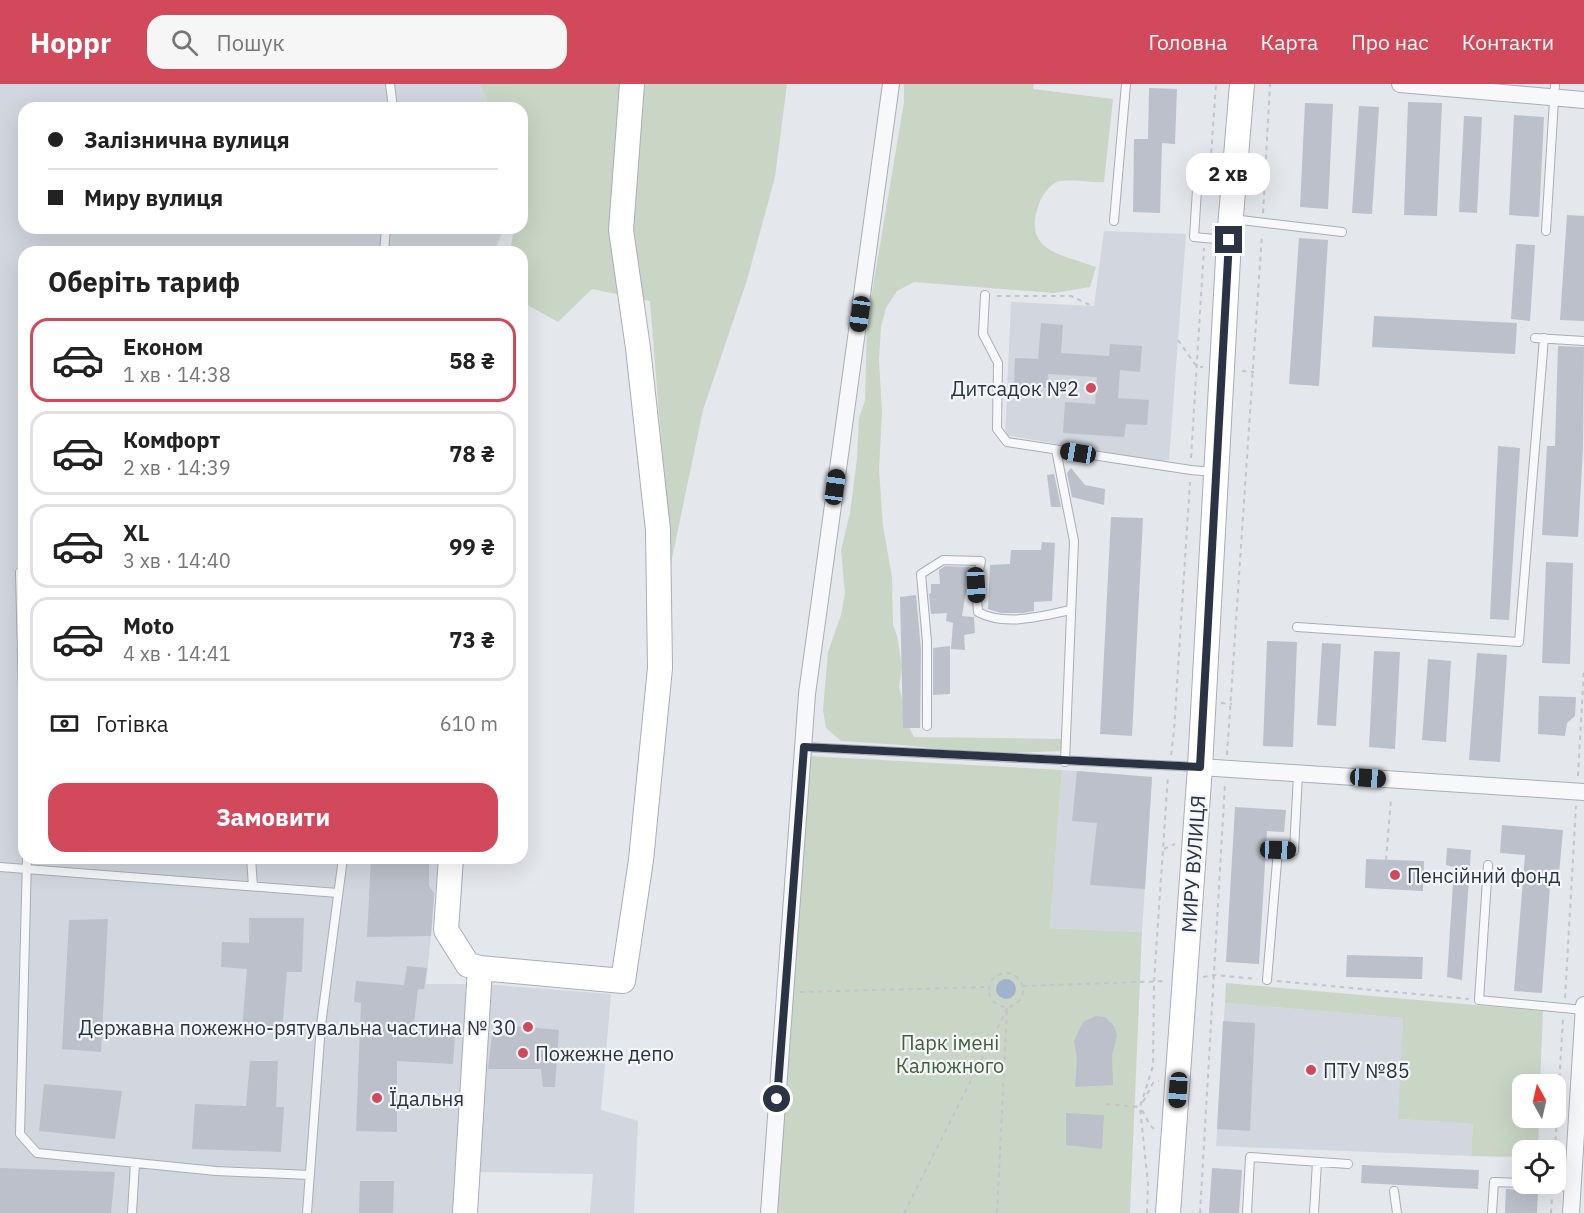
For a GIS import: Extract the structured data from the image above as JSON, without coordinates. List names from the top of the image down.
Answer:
{
  "streets": {
    "street": ["МИРУ ВУЛИЦЯ"]
  },
  "parks": ["Парк імені Калюжного"],
  "places": [
    "Дитсадок №2",
    "Пенсійний фонд",
    "Державна пожежно-рятувальна частина № 30",
    "Пожежне депо",
    "ПТУ №85",
    "Їдальня"
  ],
  "north": "top",
  "page": {
    "header": "Hoppr",
    "search": "Пошук",
    "nav": [
      "Головна",
      "Карта",
      "Про нас",
      "Контакти"
    ],
    "banner": ["Залізнична вулиця", "Миру вулиця"],
    "bubble": "2 хв",
    "heading": "Оберіть тариф",
    "list": [
      {
        "name": "Економ",
        "note": "1 хв · 14:38",
        "value": "58 ₴"
      },
      {
        "name": "Комфорт",
        "note": "2 хв · 14:39",
        "value": "78 ₴"
      },
      {
        "name": "XL",
        "note": "3 хв · 14:40",
        "value": "99 ₴"
      },
      {
        "name": "Moto",
        "note": "4 хв · 14:41",
        "value": "73 ₴"
      }
    ],
    "pay": ["Готівка", "610 m"],
    "buttons": "Замовити"
  }
}
